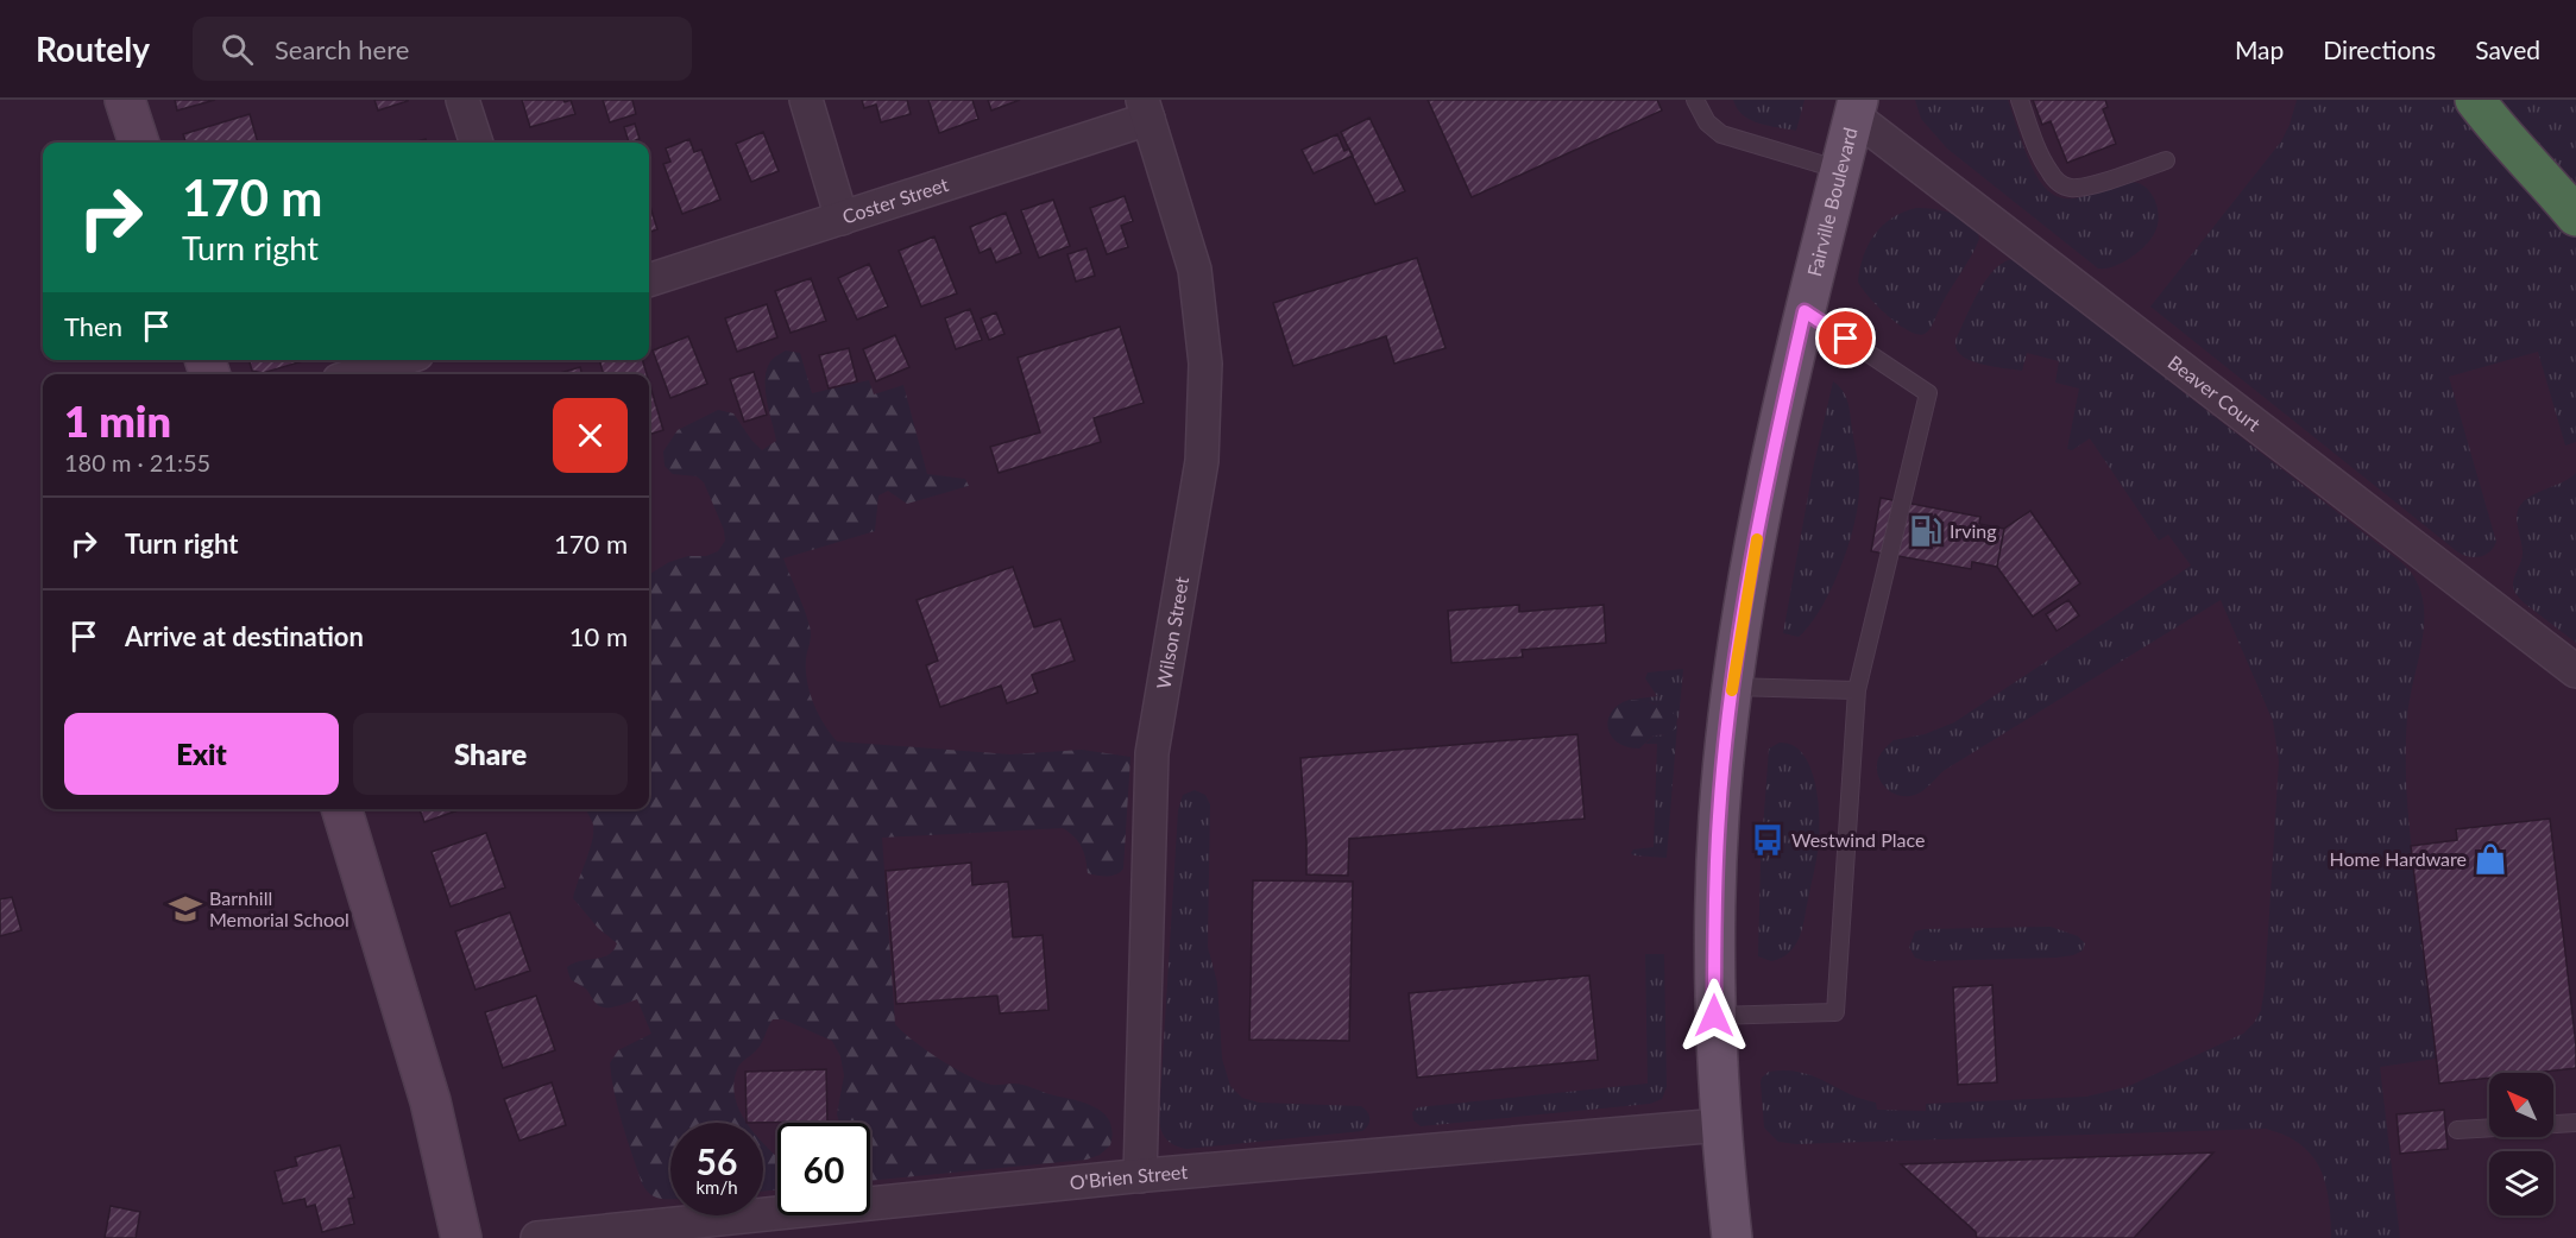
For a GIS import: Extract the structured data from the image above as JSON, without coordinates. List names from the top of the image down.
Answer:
{
  "streets": {
    "main road": ["Fairville Boulevard"],
    "street": [
      "Coster Street",
      "Beaver Court",
      "Wilson Street",
      "O'Brien Street"
    ]
  },
  "crossings": [
    ["Coster Street", "Wilson Street"],
    ["Fairville Boulevard", "Beaver Court"],
    ["Fairville Boulevard", "O'Brien Street"],
    ["Wilson Street", "O'Brien Street"]
  ],
  "places": {
    "fuel station": ["Irving"],
    "bus stop": ["Westwind Place"],
    "shop": ["Home Hardware"],
    "school or university": ["Barnhill Memorial School"]
  },
  "north": "top left",
  "page": {
    "header": "Routely",
    "search": "Search here",
    "nav": ["Map", "Directions", "Saved"],
    "turn": ["170 m", "Turn right"],
    "then": "Then",
    "heading": ["1 min", "180 m · 21:55"],
    "list": [
      {
        "name": "Turn right",
        "value": "170 m"
      },
      {
        "name": "Arrive at destination",
        "value": "10 m"
      }
    ],
    "buttons": ["Exit", "Share"],
    "speed": "56 km/h",
    "limit": "60"
  }
}
